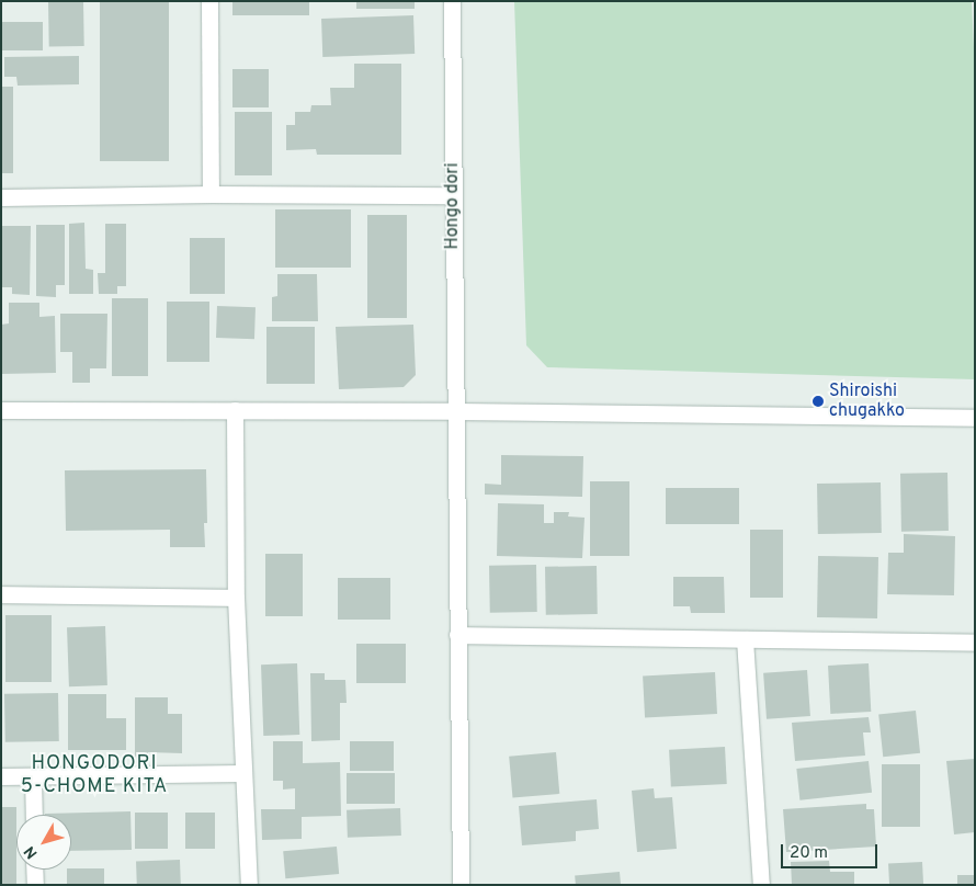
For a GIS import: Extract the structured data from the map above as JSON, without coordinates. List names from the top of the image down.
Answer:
{
  "streets": {
    "street": ["Hongo dori"]
  },
  "districts": ["HONGODORI 5-CHOME KITA"],
  "places": ["Shiroishi chugakko"],
  "scale_bar": "20 m",
  "north": "bottom left"
}
